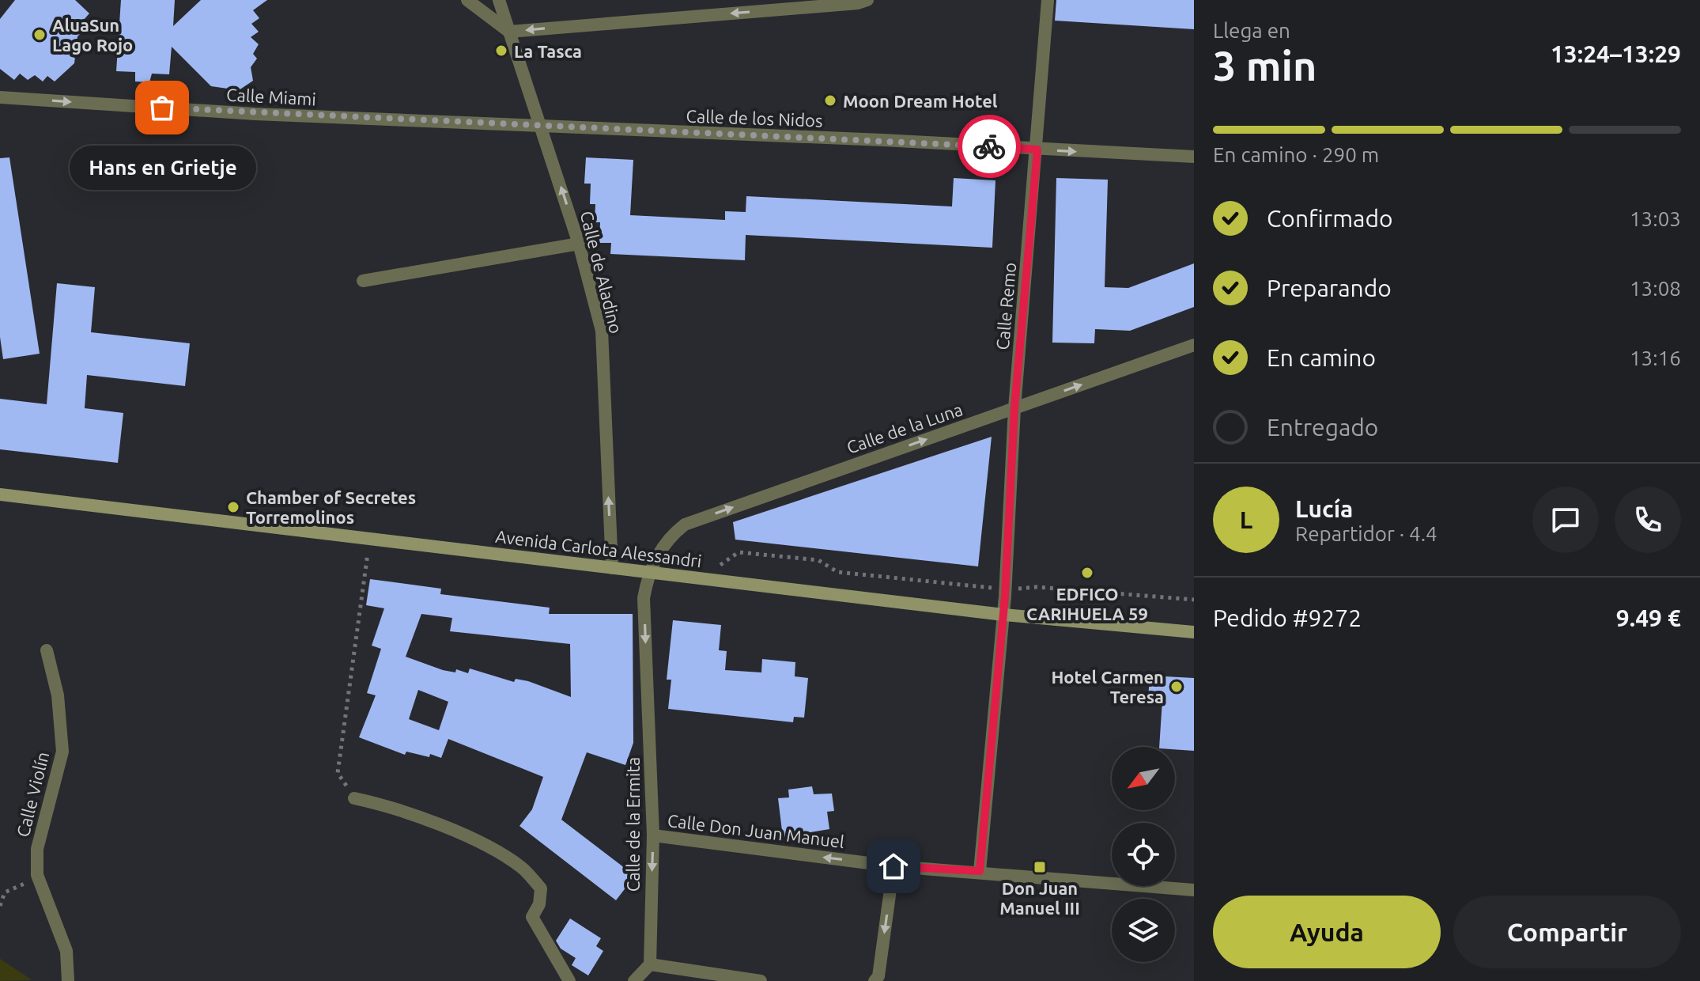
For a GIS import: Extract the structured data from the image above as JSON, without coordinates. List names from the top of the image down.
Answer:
{
  "streets": {
    "main road": ["Avenida Carlota Alessandri"],
    "street": [
      "Calle Miami",
      "Calle de los Nidos",
      "Calle de Aladino",
      "Calle Remo",
      "Calle de la Luna",
      "Calle Violín",
      "Calle de la Ermita",
      "Calle Don Juan Manuel"
    ]
  },
  "crossings": [
    ["Calle Miami", "Calle de los Nidos"],
    ["Calle Miami", "Calle de Aladino"],
    ["Calle de los Nidos", "Calle de Aladino"],
    ["Calle de los Nidos", "Calle Remo"],
    ["Calle de Aladino", "Avenida Carlota Alessandri"],
    ["Calle Remo", "Calle de la Luna"],
    ["Calle Remo", "Avenida Carlota Alessandri"],
    ["Calle Remo", "Calle Don Juan Manuel"],
    ["Calle de la Luna", "Avenida Carlota Alessandri"],
    ["Calle de la Luna", "Calle de la Ermita"],
    ["Avenida Carlota Alessandri", "Calle de la Ermita"],
    ["Calle de la Ermita", "Calle Don Juan Manuel"]
  ],
  "one_way": [
    "Calle Miami",
    "Calle de Aladino",
    "Calle de la Luna",
    "Calle de la Ermita",
    "Calle Don Juan Manuel"
  ],
  "places": {
    "other": [
      "AluaSun Lago Rojo",
      "La Tasca",
      "Moon Dream Hotel",
      "Hans en Grietje",
      "Chamber of Secretes Torremolinos",
      "EDFICO CARIHUELA 59",
      "Hotel Carmen Teresa"
    ],
    "transit": ["Don Juan Manuel III"]
  },
  "north": "bottom left",
  "page": {
    "heading": ["3 min", "Llega en", "13:24–13:29"],
    "panel": [
      "Lucía",
      "Repartidor · 4.4",
      "Pedido #9272",
      "9.49 €"
    ],
    "bar": "En camino · 290 m",
    "bubble": "Hans en Grietje",
    "list": [
      ["Confirmado", "13:03"],
      ["Preparando", "13:08"],
      ["En camino", "13:16"],
      "Entregado"
    ],
    "round": "L",
    "buttons": ["Ayuda", "Compartir"]
  }
}
